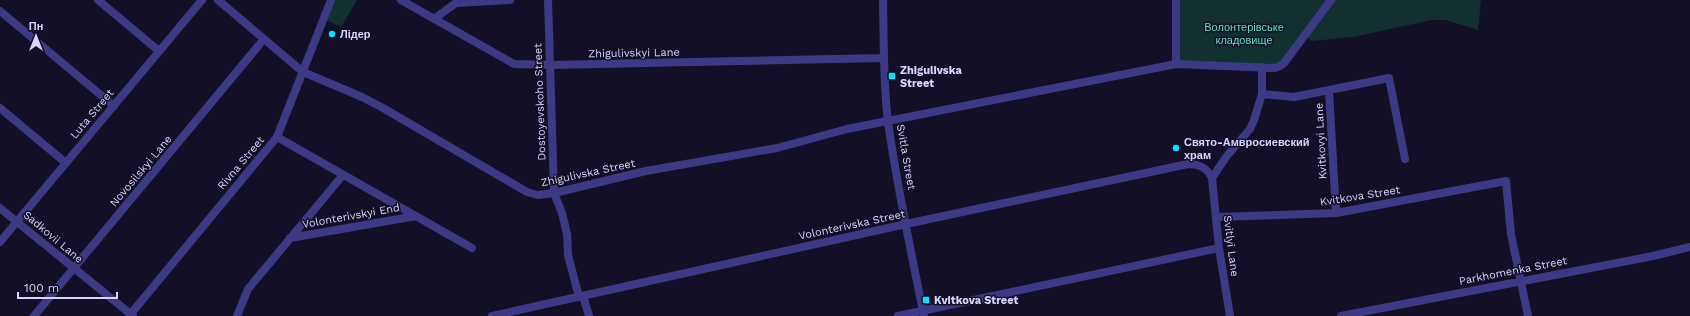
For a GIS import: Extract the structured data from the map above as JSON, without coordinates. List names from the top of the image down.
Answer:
{
  "streets": {
    "street": [
      "Zhigulivskyi Lane",
      "Dostoyevskoho Street",
      "Luta Street",
      "Kvitkovyi Lane",
      "Svitla Street",
      "Rivna Street",
      "Novosilskyi Lane",
      "Zhigulivska Street",
      "Kvitkova Street",
      "Volonterivskyi End",
      "Volonterivska Street",
      "Sadkovii Lane",
      "Svitlyi Lane",
      "Parkhomenka Street"
    ]
  },
  "crossings": [
    ["Zhigulivskyi Lane", "Dostoyevskoho Street"],
    ["Zhigulivskyi Lane", "Svitla Street"],
    ["Dostoyevskoho Street", "Zhigulivska Street"],
    ["Dostoyevskoho Street", "Volonterivska Street"],
    ["Luta Street", "Sadkovii Lane"],
    ["Kvitkovyi Lane", "Kvitkova Street"],
    ["Svitla Street", "Zhigulivska Street"],
    ["Svitla Street", "Volonterivska Street"],
    ["Rivna Street", "Zhigulivska Street"],
    ["Rivna Street", "Volonterivskyi End"],
    ["Rivna Street", "Sadkovii Lane"],
    ["Novosilskyi Lane", "Zhigulivska Street"],
    ["Novosilskyi Lane", "Sadkovii Lane"],
    ["Kvitkova Street", "Svitlyi Lane"],
    ["Kvitkova Street", "Parkhomenka Street"],
    ["Volonterivska Street", "Svitlyi Lane"]
  ],
  "parks": ["Волонтерівське кладовище"],
  "places": {
    "other": ["Лідер", "Свято-Амвросиевский храм"],
    "transit": ["Zhigulivska Street", "Kvitkova Street"]
  },
  "scale_bar": "100 m",
  "north": "top"
}
